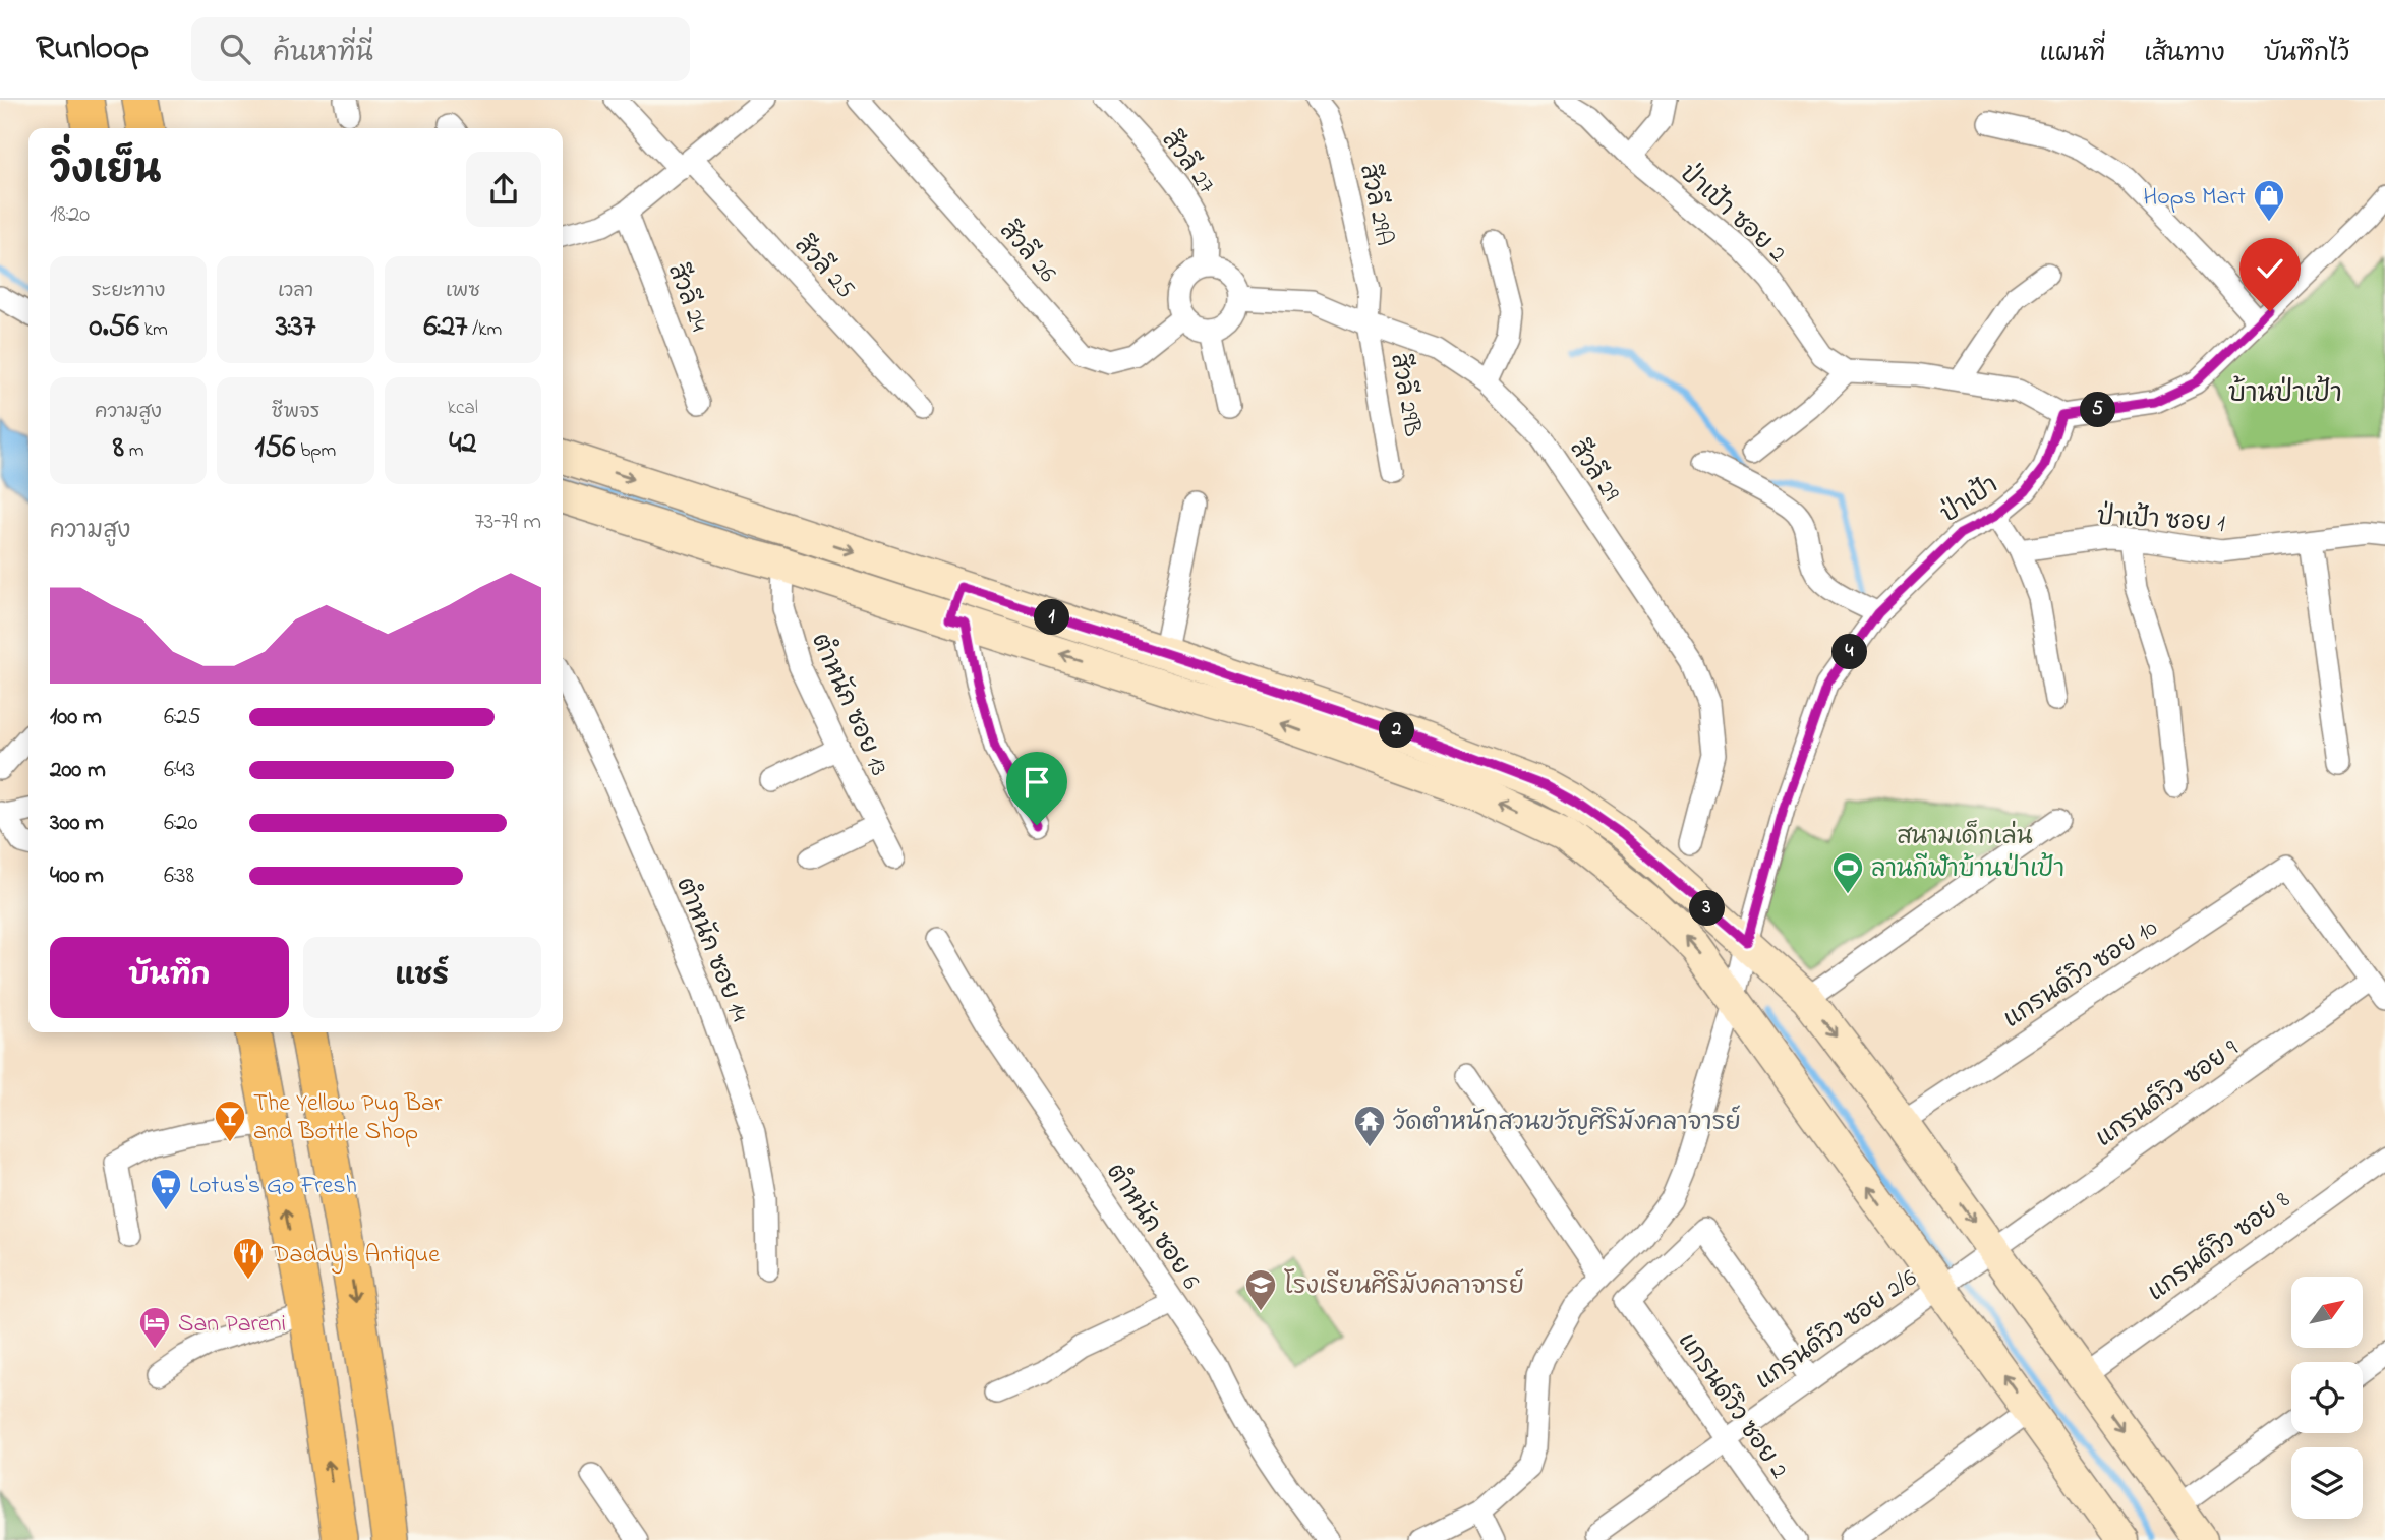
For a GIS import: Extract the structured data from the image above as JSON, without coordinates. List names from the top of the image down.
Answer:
{
  "streets": {
    "street": [
      "สีวลี 27",
      "สีวลี 29A",
      "ป่าเป้า ซอย 2",
      "สีวลี 26",
      "สีวลี 25",
      "สีวลี 24",
      "สีวลี 29B",
      "สีวลี 29",
      "ป่าเป้า",
      "ป่าเป้า ซอย 1",
      "ตำหนัก ซอย 13",
      "ตำหนัก ซอย 14",
      "แกรนด์วิว ซอย 10",
      "แกรนด์วิว ซอย 9",
      "ตำหนัก ซอย 6",
      "แกรนด์วิว ซอย 8",
      "แกรนด์วิว ซอย 2/6",
      "แกรนด์วิว ซอย 2"
    ]
  },
  "crossings": [
    ["สีวลี 27", "สีวลี 26"],
    ["สีวลี 27", "สีวลี 29"],
    ["สีวลี 29A", "สีวลี 29B"],
    ["สีวลี 29A", "สีวลี 29"],
    ["สีวลี 26", "สีวลี 29"],
    ["สีวลี 29B", "สีวลี 29"],
    ["แกรนด์วิว ซอย 10", "แกรนด์วิว ซอย 9"],
    ["แกรนด์วิว ซอย 9", "แกรนด์วิว ซอย 2/6"],
    ["แกรนด์วิว ซอย 2/6", "แกรนด์วิว ซอย 2"]
  ],
  "districts": ["บ้านป่าเป้า"],
  "parks": ["สนามเด็กเล่น"],
  "places": {
    "shop": ["Hops Mart"],
    "sports": ["ลานกีฬาบ้านป่าเป้า"],
    "bar": ["The Yellow Pug Bar and Bottle Shop"],
    "temple": ["วัดตำหนักสวนขวัญศิริมังคลาจารย์"],
    "supermarket": ["Lotus's Go Fresh"],
    "restaurant": ["Daddy's Antique"],
    "school or university": ["โรงเรียนศิริมังคลาจารย์"],
    "hotel": ["San Pareni"]
  },
  "north": "top right",
  "page": {
    "header": "Runloop",
    "search": "ค้นหาที่นี่",
    "nav": ["แผนที่", "เส้นทาง", "บันทึกไว้"],
    "heading": ["วิ่งเย็น", "18:20"],
    "stats": [
      ["ระยะทาง", "0.56 km"],
      ["เวลา", "3:37"],
      ["เพซ", "6:27 /km"],
      ["ความสูง", "8 m"],
      ["ชีพจร", "156 bpm"],
      ["kcal", "42"]
    ],
    "pins": [
      "5",
      "1",
      "4",
      "2",
      "3"
    ],
    "chart": ["ความสูง", "73–79 m"],
    "list": [
      {
        "name": "100 m",
        "note": "6:25"
      },
      {
        "name": "200 m",
        "note": "6:43"
      },
      {
        "name": "300 m",
        "note": "6:20"
      },
      {
        "name": "400 m",
        "note": "6:38"
      }
    ],
    "buttons": ["บันทึก", "แชร์"]
  }
}
